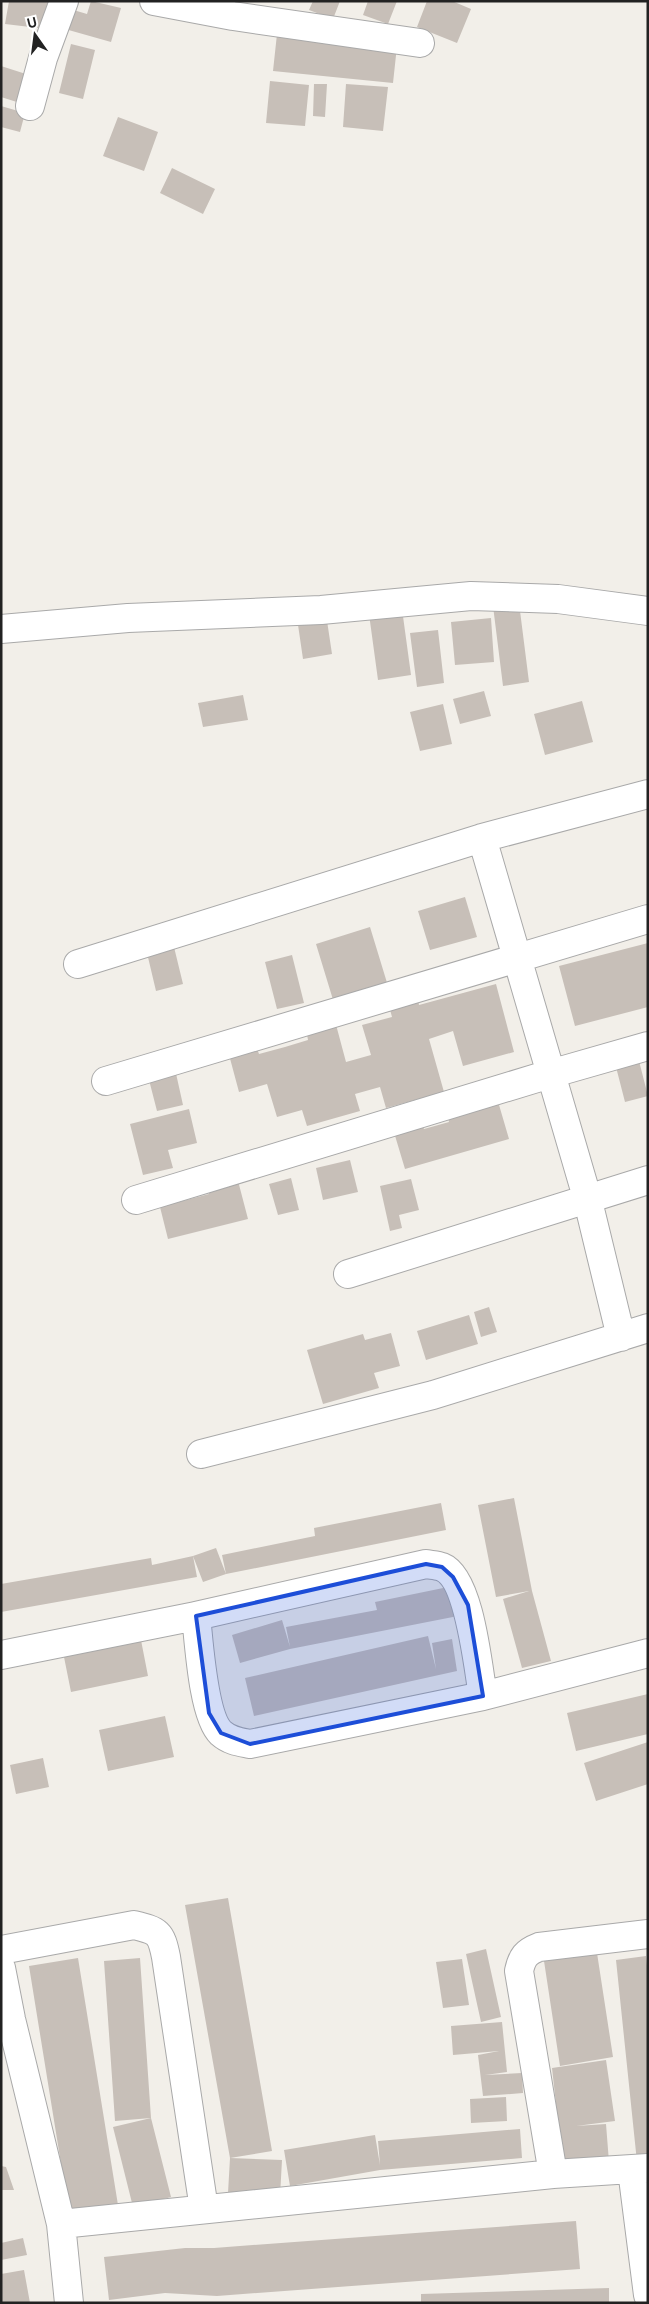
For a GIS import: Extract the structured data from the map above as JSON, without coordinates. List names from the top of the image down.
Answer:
{
  "north": "top"
}
